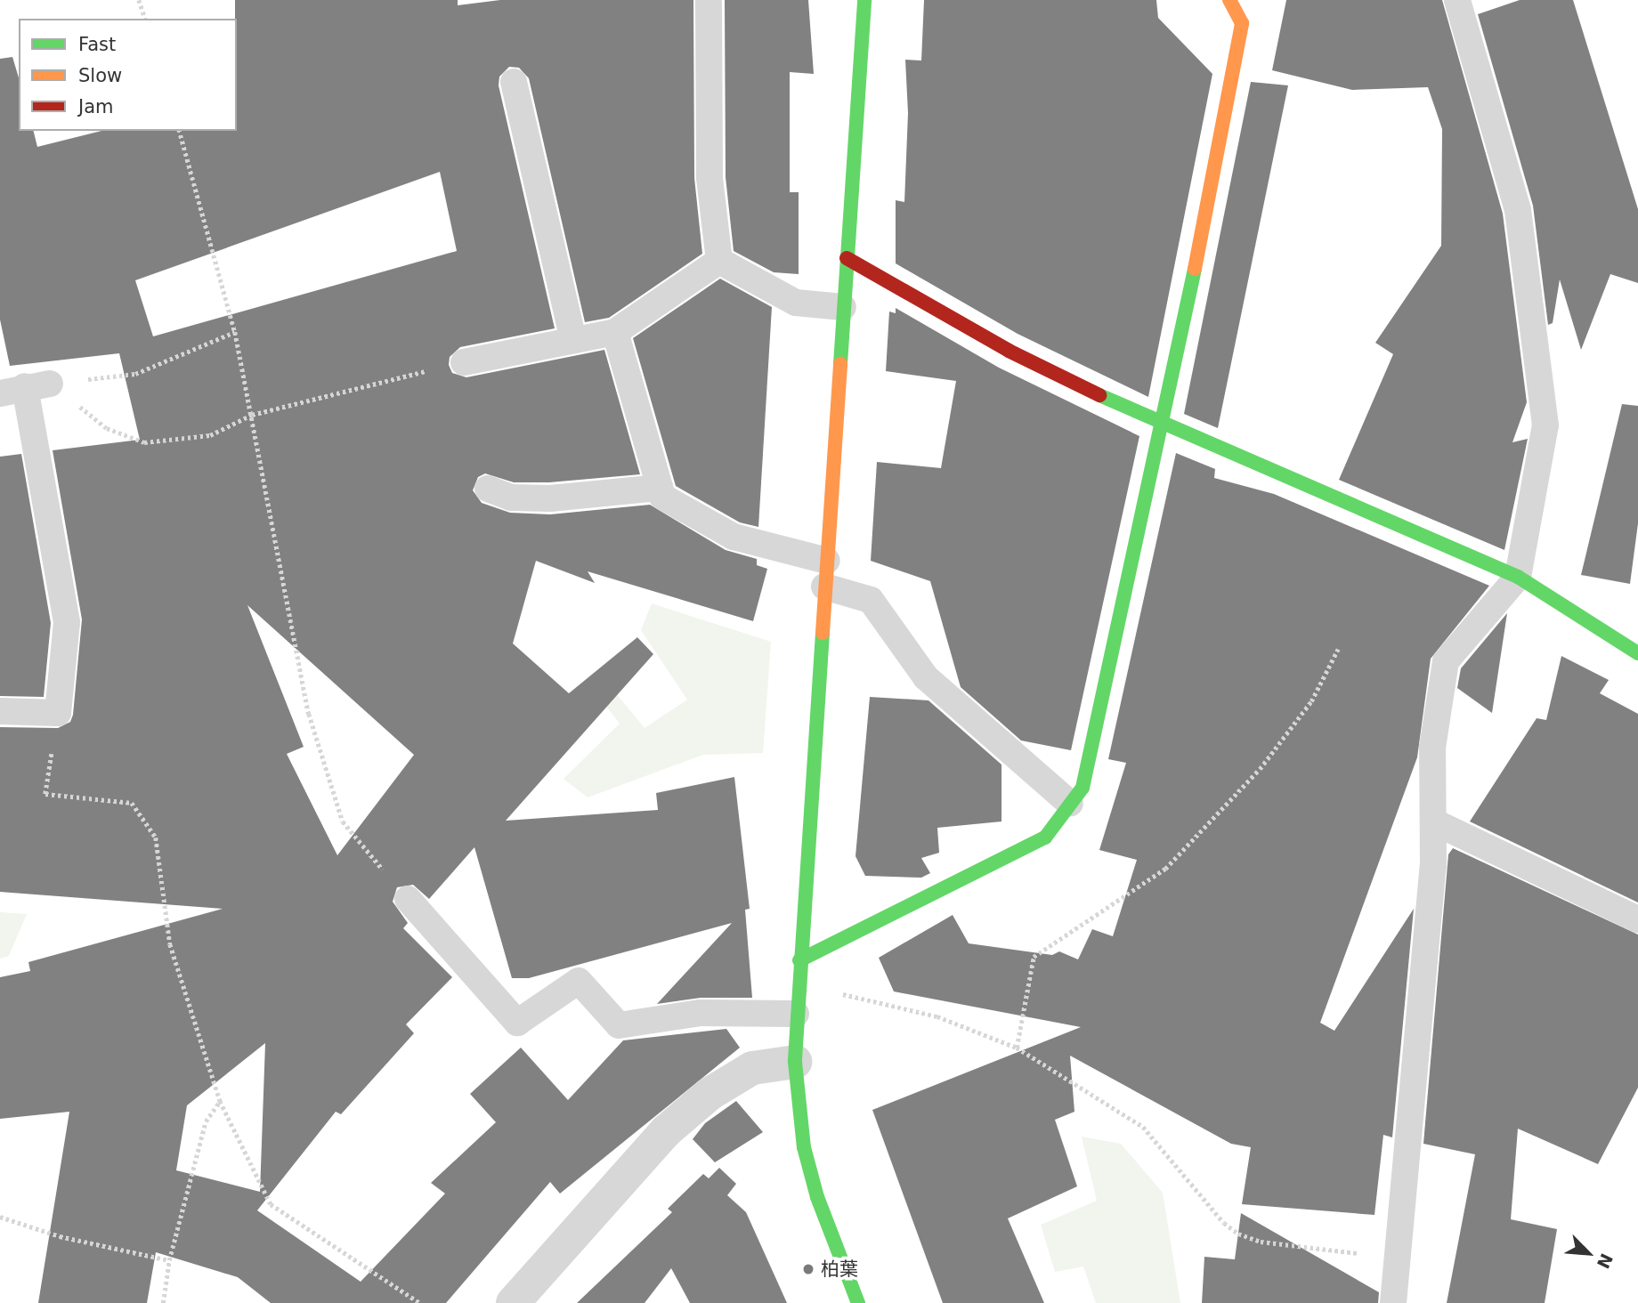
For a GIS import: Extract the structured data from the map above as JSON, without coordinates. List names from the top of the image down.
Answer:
{
  "places": ["柏葉"],
  "legend": ["Fast", "Slow", "Jam"],
  "north": "bottom right"
}
